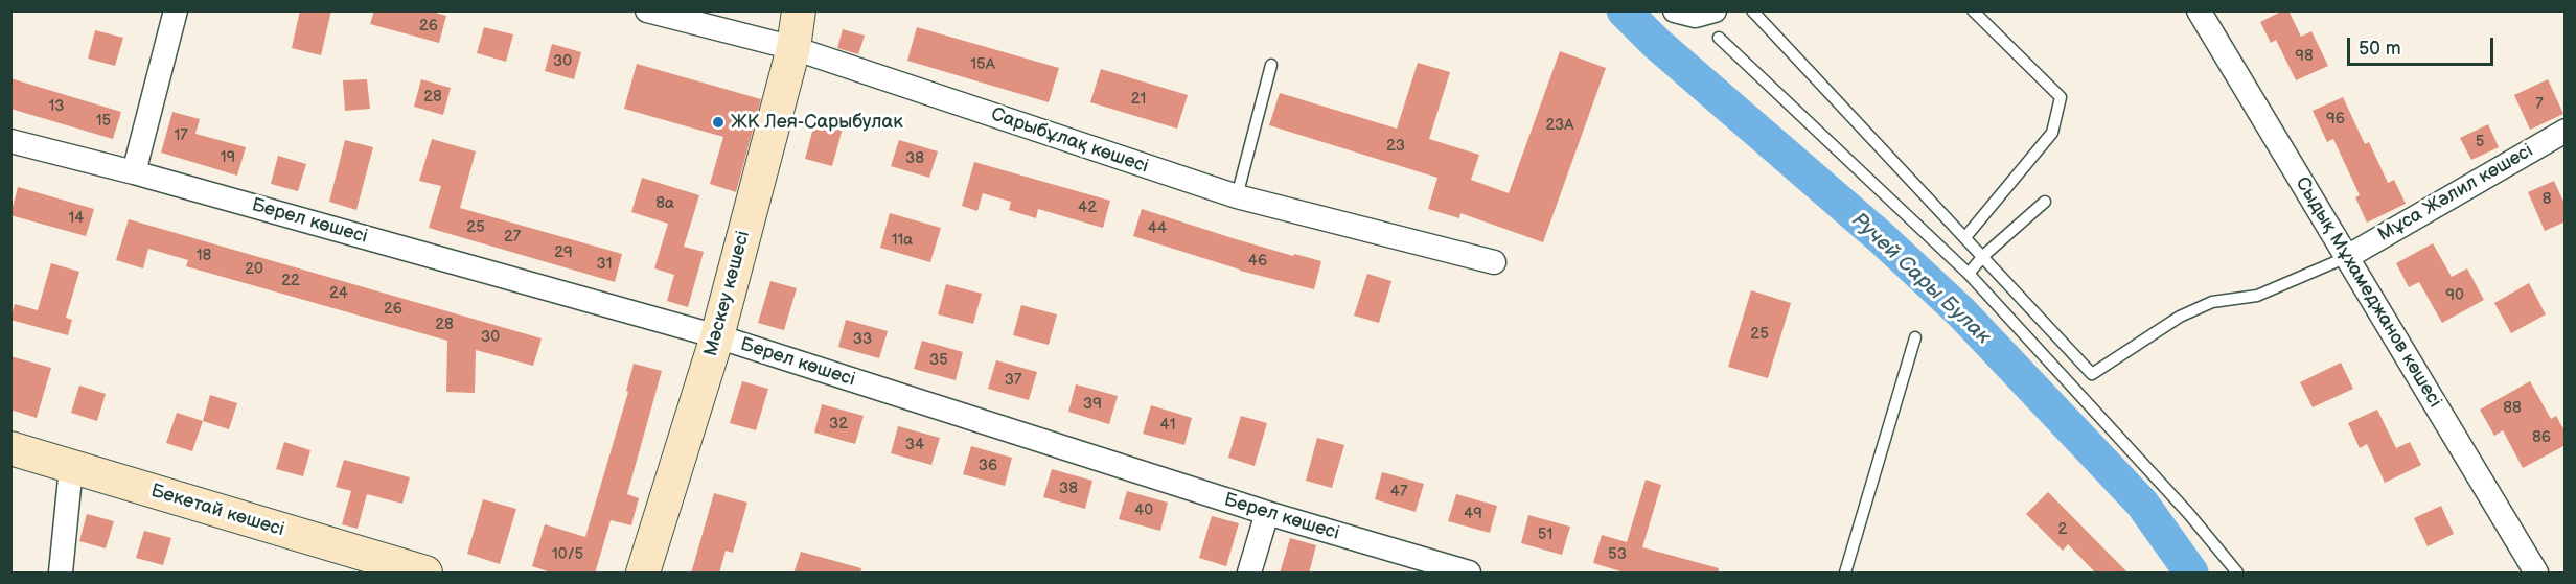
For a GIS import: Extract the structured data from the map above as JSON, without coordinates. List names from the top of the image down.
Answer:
{
  "streets": {
    "street": [
      "Сарыбұлақ көшесі",
      "Мұса Жәлил көшесі",
      "Берел көшесі",
      "Сыдық Мұхамеджанов көшесі",
      "Мәскеу көшесі",
      "Бекетай көшесі"
    ]
  },
  "crossings": [
    ["Сарыбұлақ көшесі", "Мәскеу көшесі"],
    ["Мұса Жәлил көшесі", "Сыдық Мұхамеджанов көшесі"],
    ["Берел көшесі", "Мәскеу көшесі"]
  ],
  "water": ["Ручей Сары Булак"],
  "places": ["ЖК Лея-Сарыбулак"],
  "house_numbers": [
    "26",
    "98",
    "30",
    "15А",
    "28",
    "21",
    "7",
    "13",
    "96",
    "15",
    "23А",
    "17",
    "5",
    "23",
    "19",
    "38",
    "8",
    "8а",
    "42",
    "14",
    "25",
    "44",
    "27",
    "11а",
    "29",
    "18",
    "46",
    "31",
    "20",
    "22",
    "24",
    "90",
    "26",
    "28",
    "25",
    "30",
    "33",
    "35",
    "37",
    "39",
    "88",
    "32",
    "41",
    "86",
    "34",
    "36",
    "38",
    "47",
    "40",
    "49",
    "2",
    "51",
    "10/5",
    "53"
  ],
  "scale_bar": "50 m"
}
